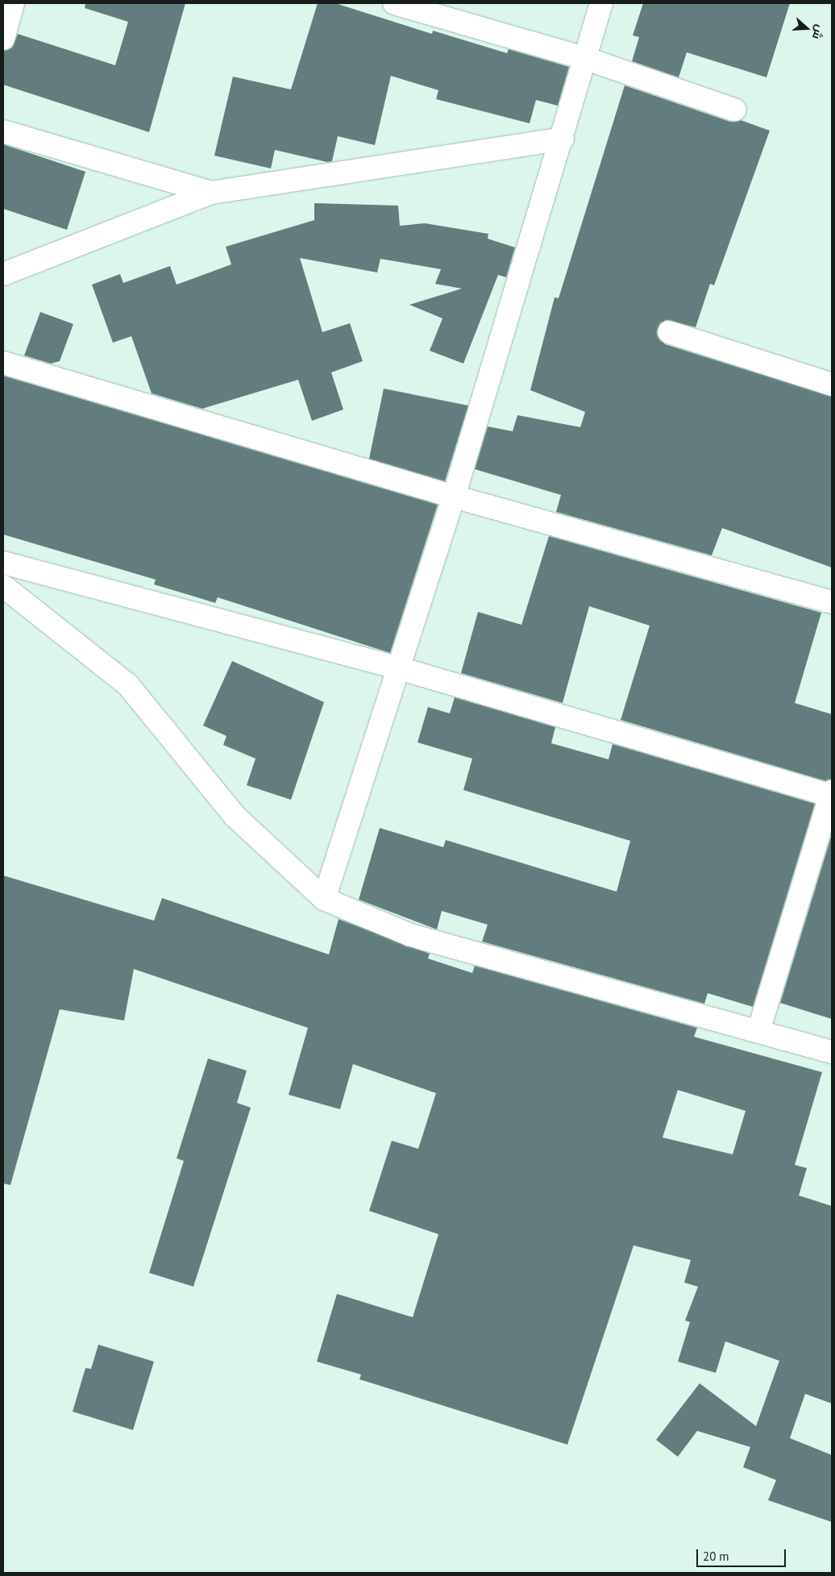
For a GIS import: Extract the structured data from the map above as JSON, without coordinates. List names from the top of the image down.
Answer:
{
  "scale_bar": "20 m",
  "north": "right"
}
